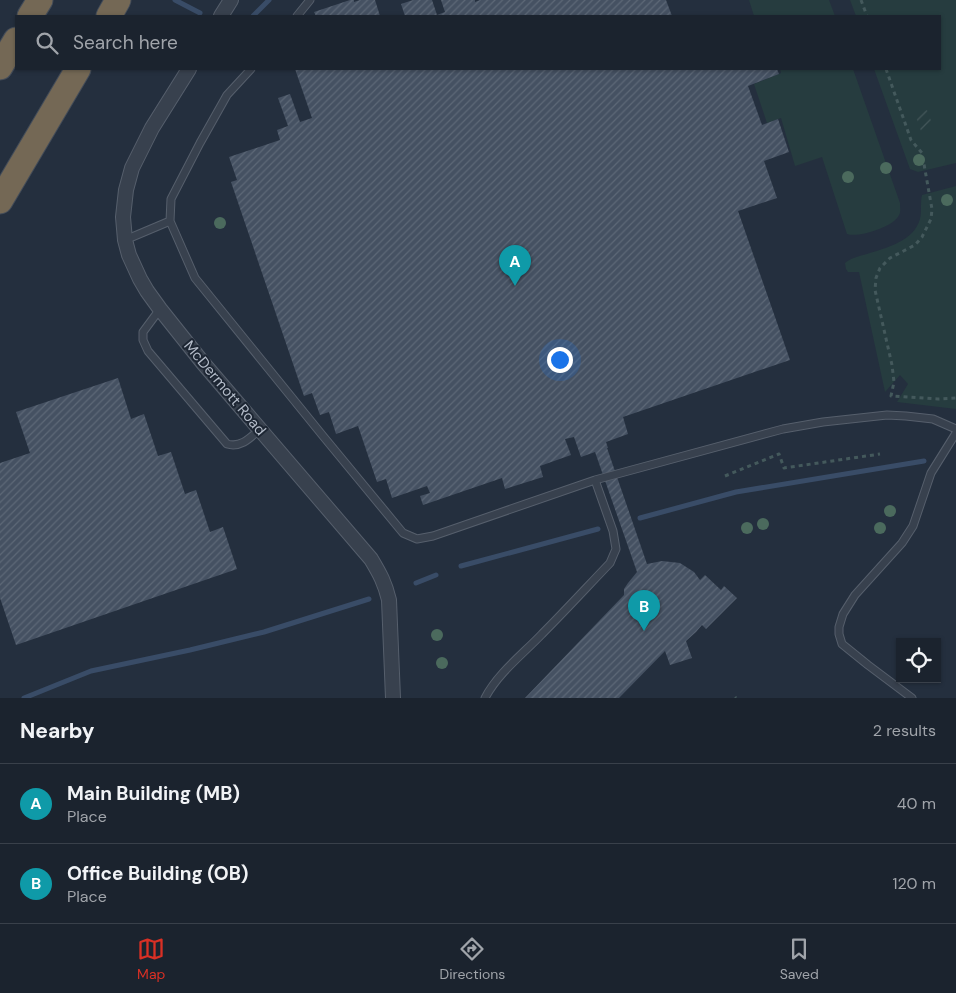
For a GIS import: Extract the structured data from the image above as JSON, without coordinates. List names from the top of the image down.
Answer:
{
  "streets": {
    "street": ["McDermott Road"]
  },
  "page": {
    "search": "Search here",
    "pins": ["A", "B"],
    "heading": ["Nearby", "2 results"],
    "list": [
      {
        "mark": "A",
        "name": "Main Building (MB)",
        "note": "Place",
        "value": "40 m"
      },
      {
        "mark": "B",
        "name": "Office Building (OB)",
        "note": "Place",
        "value": "120 m"
      }
    ],
    "nav": ["Map", "Directions", "Saved"]
  }
}
